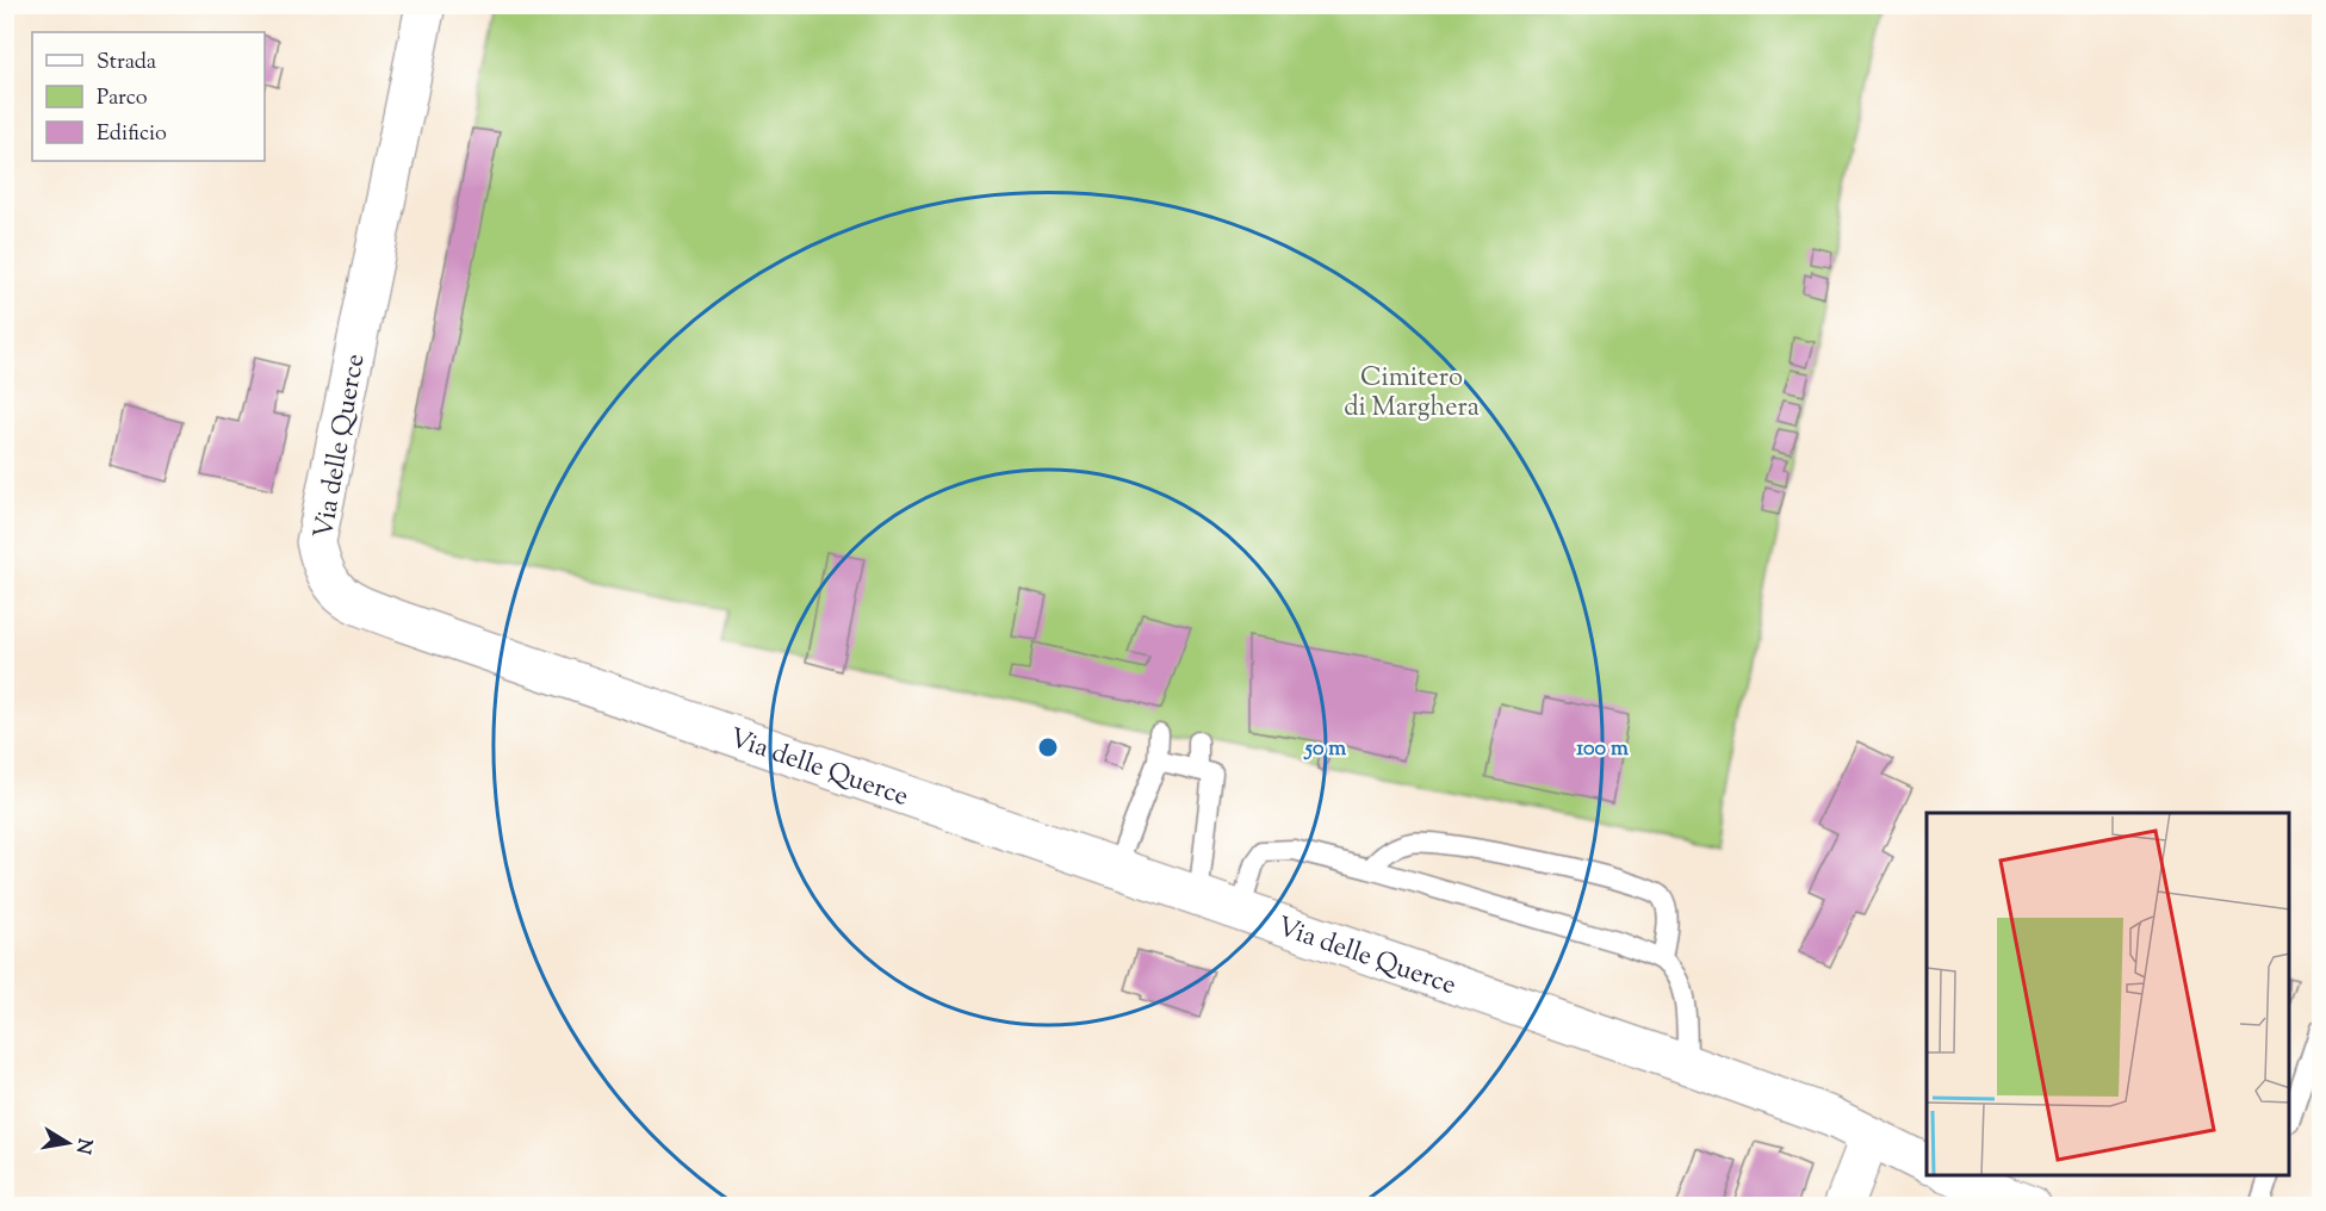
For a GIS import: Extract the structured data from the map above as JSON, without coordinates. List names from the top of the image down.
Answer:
{
  "streets": {
    "street": ["Via delle Querce"]
  },
  "parks": ["Cimitero di Marghera"],
  "legend": ["Strada", "Parco", "Edificio"],
  "north": "right",
  "rings": ["50 m", "100 m"]
}
